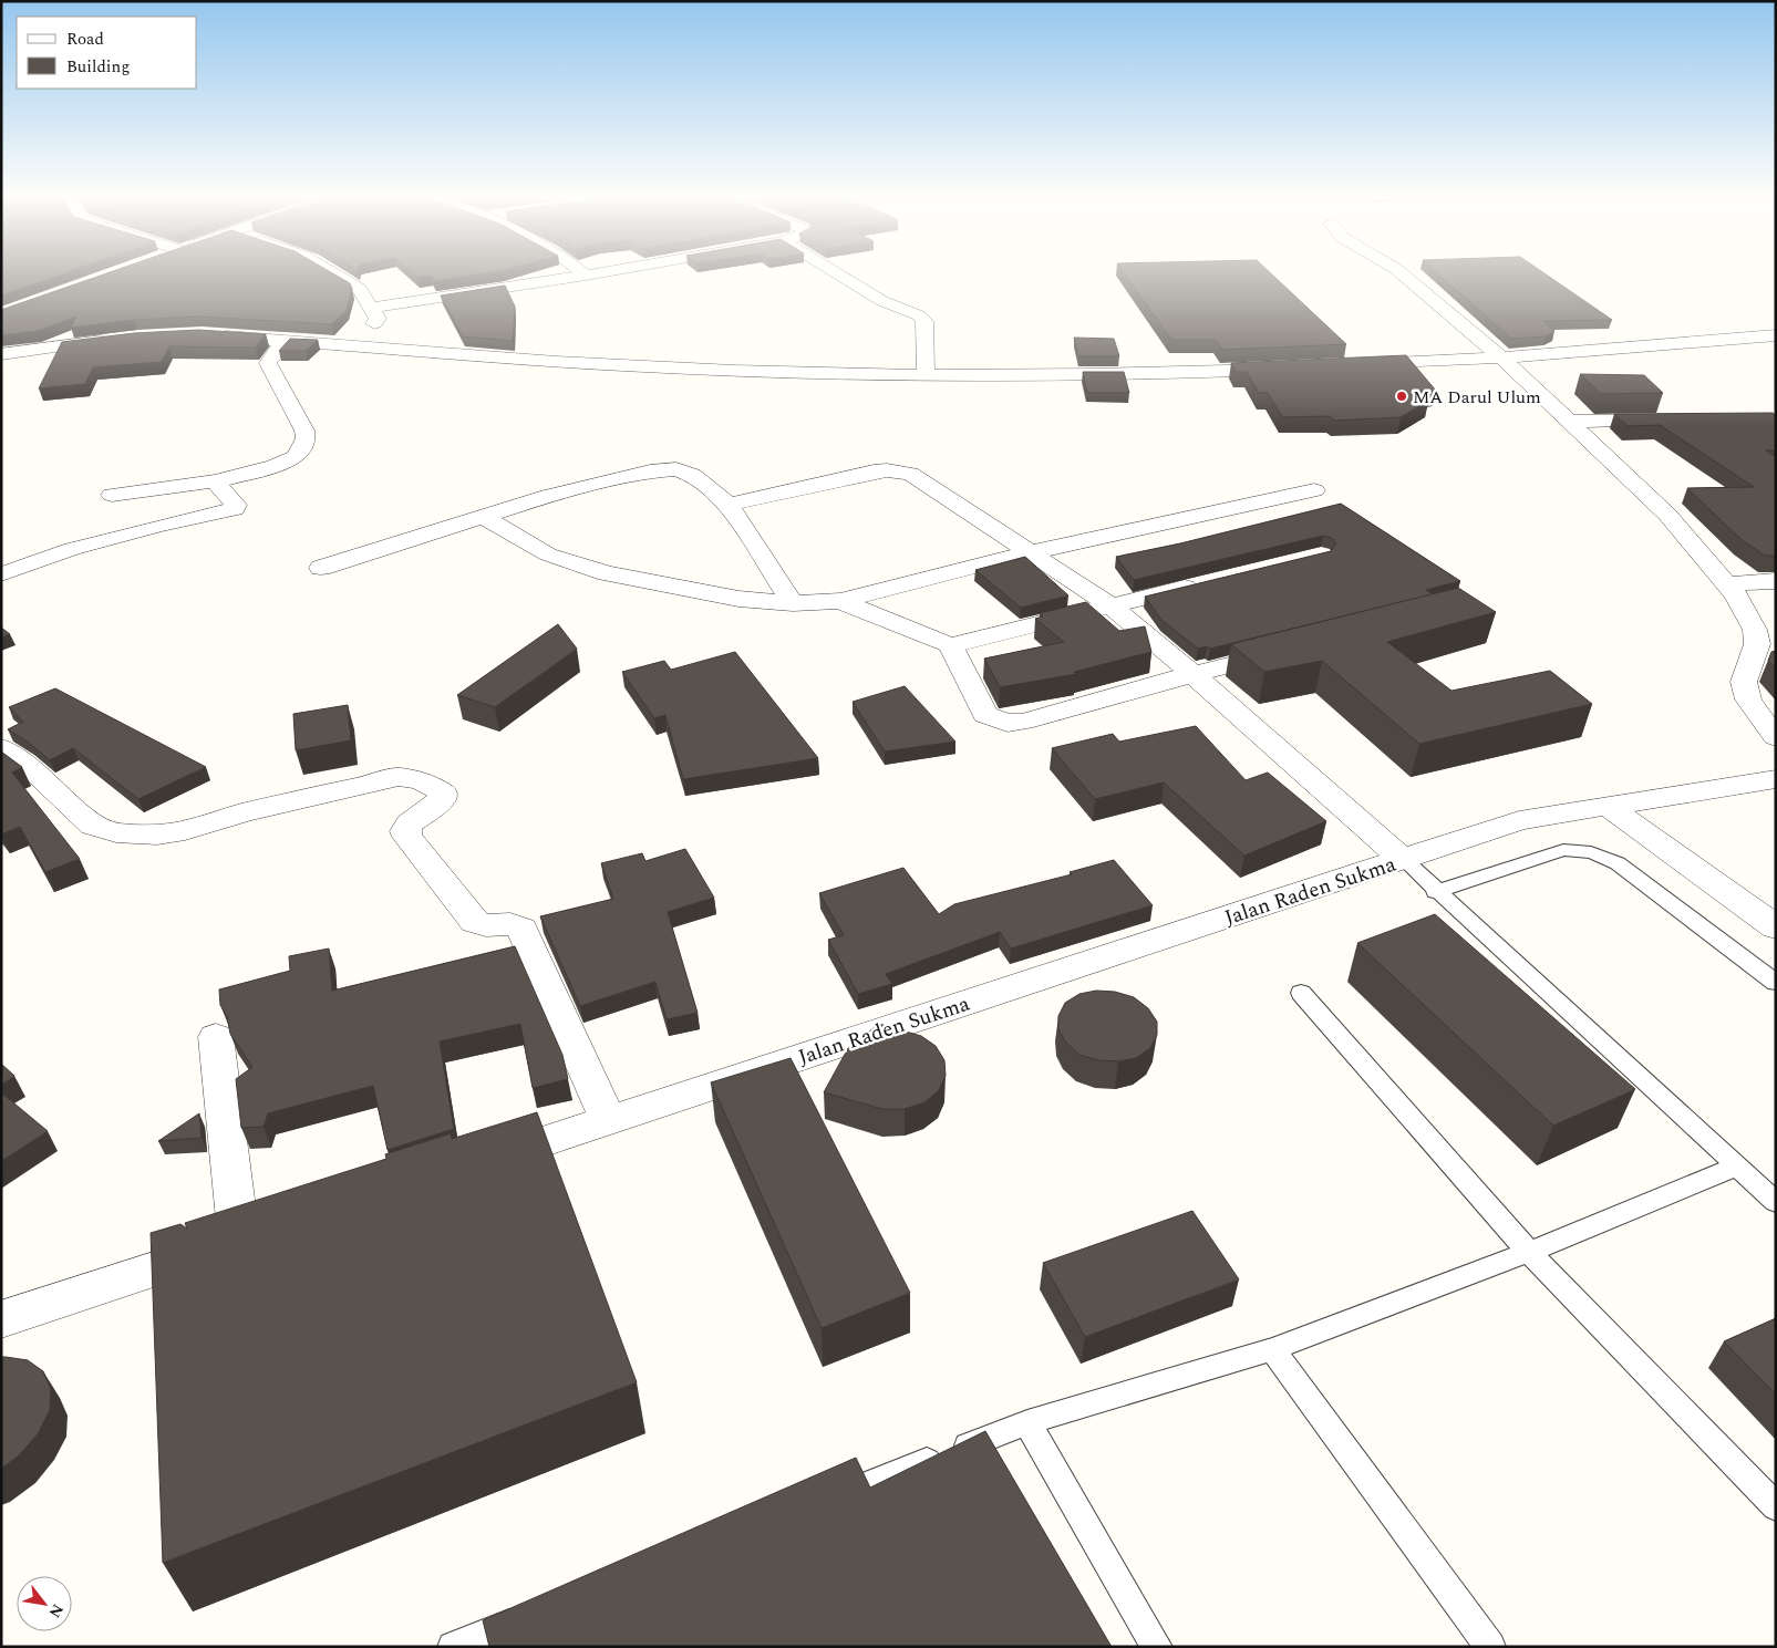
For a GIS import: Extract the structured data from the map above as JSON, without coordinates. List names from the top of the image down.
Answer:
{
  "streets": {
    "street": ["Jalan Raden Sukma"]
  },
  "places": ["MA Darul Ulum"],
  "legend": ["Road", "Building"],
  "north": "bottom right"
}
